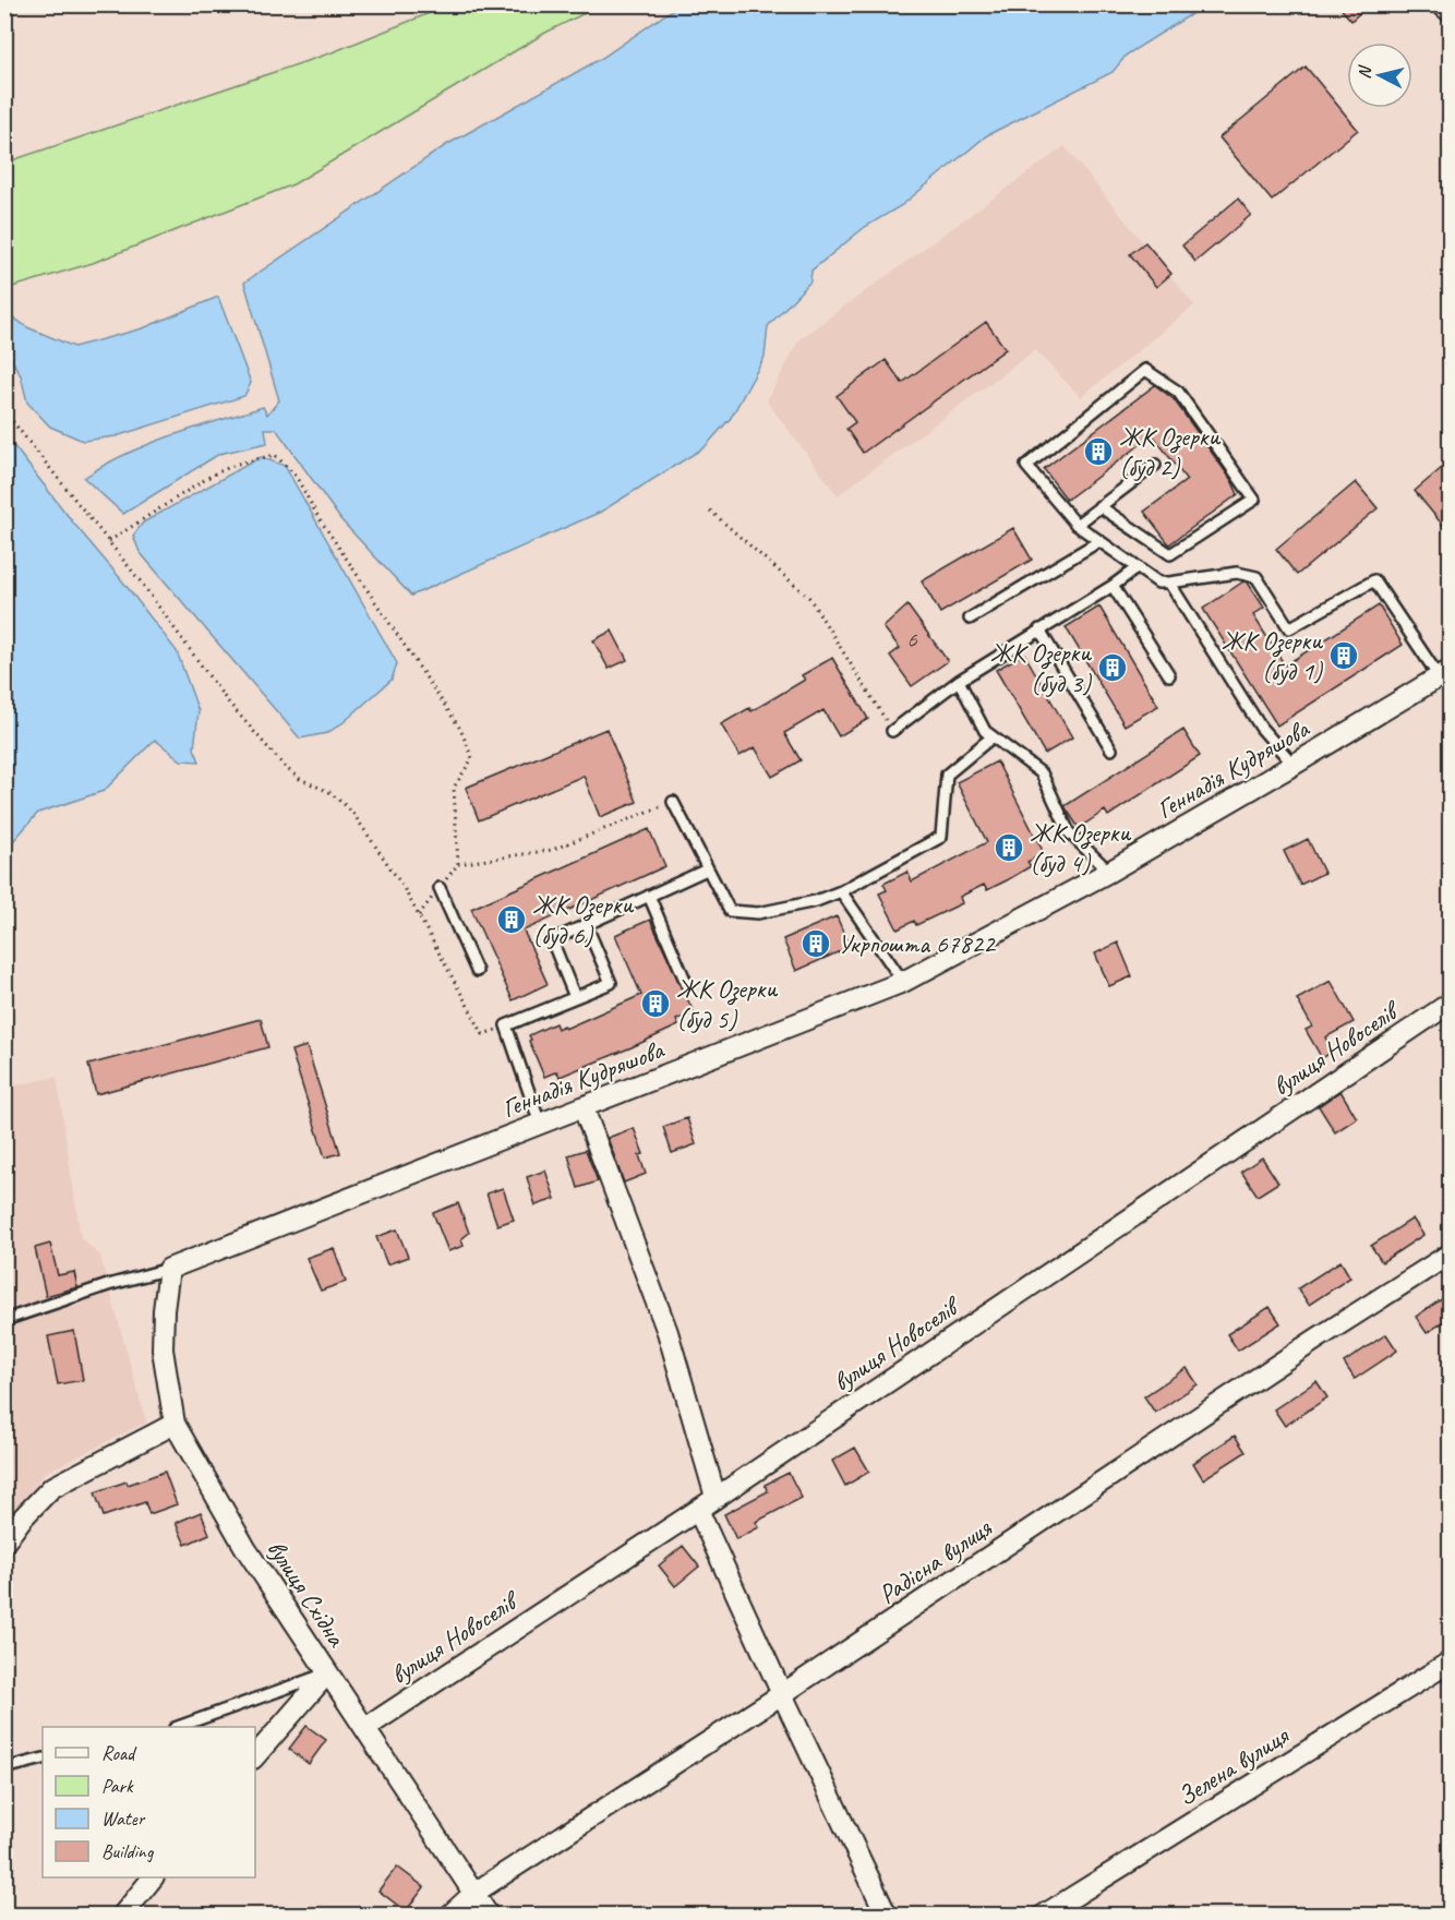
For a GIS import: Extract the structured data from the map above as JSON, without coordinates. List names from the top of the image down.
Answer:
{
  "streets": {
    "street": [
      "Геннадія Кудряшова",
      "вулиця Новоселів",
      "Радісна вулиця",
      "вулиця Східна",
      "Зелена вулиця"
    ]
  },
  "crossings": [
    ["Геннадія Кудряшова", "вулиця Східна"],
    ["вулиця Новоселів", "вулиця Східна"],
    ["Радісна вулиця", "вулиця Східна"]
  ],
  "places": {
    "building": [
      "ЖК Озерки (буд 2)",
      "ЖК Озерки (буд 1)",
      "ЖК Озерки (буд 3)",
      "ЖК Озерки (буд 4)",
      "ЖК Озерки (буд 6)",
      "Укрпошта 67822",
      "ЖК Озерки (буд 5)"
    ]
  },
  "house_numbers": ["6"],
  "legend": [
    "Road",
    "Park",
    "Water",
    "Building"
  ],
  "north": "left"
}
